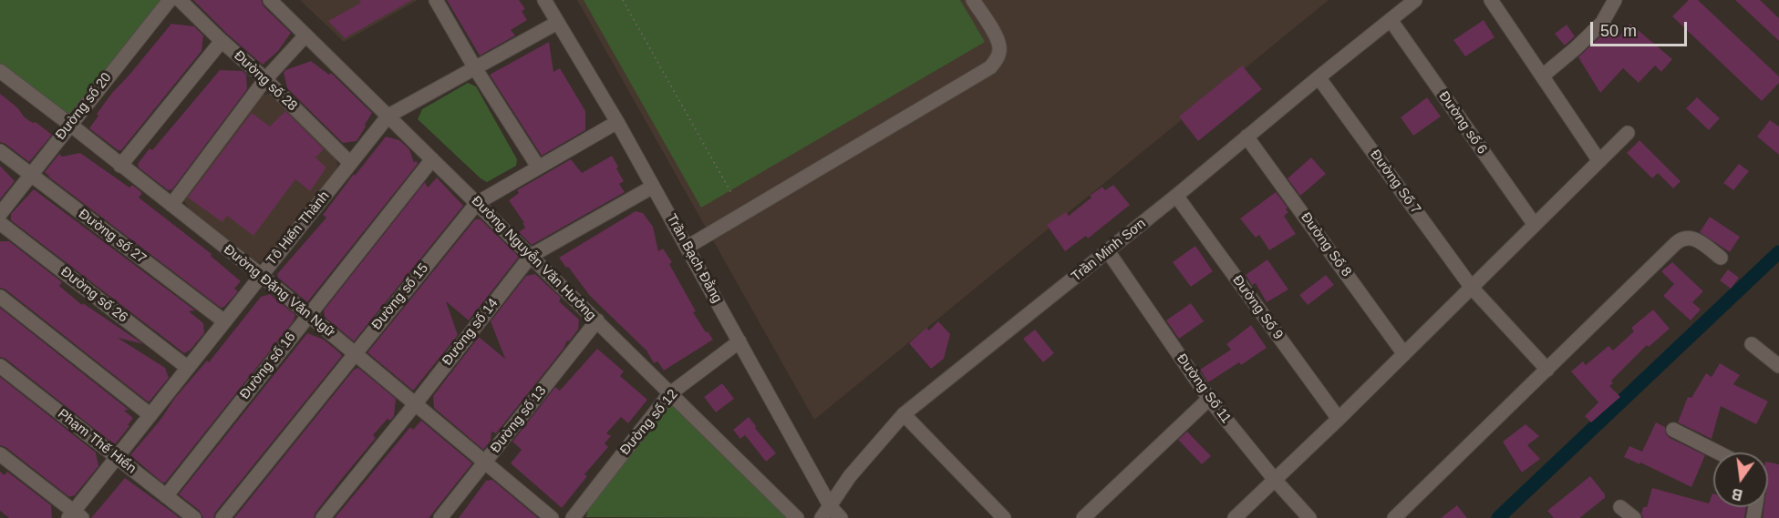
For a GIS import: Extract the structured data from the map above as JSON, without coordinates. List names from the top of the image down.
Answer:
{
  "streets": {
    "street": [
      "Đường số 28",
      "Đường số 20",
      "Đường số 6",
      "Đường Số 7",
      "Tô Hiến Thành",
      "Đường số 27",
      "Đường Số 8",
      "Trần Minh Sơn",
      "Đường Nguyễn Văn Hưởng",
      "Trần Bạch Đằng",
      "Đường Đặng Văn Ngữ",
      "Đường số 26",
      "Đường số 15",
      "Đường Số 9",
      "Đường số 14",
      "Đường số 16",
      "Đường Số 11",
      "Đường số 13",
      "Đường số 12",
      "Phạm Thế Hiển"
    ]
  },
  "crossings": [
    ["Đường số 28", "Tô Hiến Thành"],
    ["Đường số 20", "Đường số 27"],
    ["Đường số 20", "Đường Đặng Văn Ngữ"],
    ["Đường số 6", "Trần Minh Sơn"],
    ["Đường Số 7", "Trần Minh Sơn"],
    ["Tô Hiến Thành", "Đường số 27"],
    ["Tô Hiến Thành", "Đường Nguyễn Văn Hưởng"],
    ["Tô Hiến Thành", "Trần Bạch Đằng"],
    ["Tô Hiến Thành", "Đường Đặng Văn Ngữ"],
    ["Tô Hiến Thành", "Đường số 26"],
    ["Tô Hiến Thành", "Phạm Thế Hiển"],
    ["Đường Số 8", "Trần Minh Sơn"],
    ["Trần Minh Sơn", "Trần Bạch Đằng"],
    ["Trần Minh Sơn", "Đường Số 9"],
    ["Trần Minh Sơn", "Đường Số 11"],
    ["Đường Nguyễn Văn Hưởng", "Đường số 15"],
    ["Đường Nguyễn Văn Hưởng", "Đường số 14"],
    ["Đường Nguyễn Văn Hưởng", "Đường số 16"],
    ["Đường Nguyễn Văn Hưởng", "Đường số 13"],
    ["Đường Nguyễn Văn Hưởng", "Đường số 12"],
    ["Trần Bạch Đằng", "Đường số 15"],
    ["Trần Bạch Đằng", "Đường số 14"],
    ["Trần Bạch Đằng", "Đường số 12"],
    ["Đường Đặng Văn Ngữ", "Đường số 15"],
    ["Đường Đặng Văn Ngữ", "Đường số 14"],
    ["Đường Đặng Văn Ngữ", "Đường số 16"],
    ["Đường Đặng Văn Ngữ", "Đường số 13"],
    ["Đường số 16", "Phạm Thế Hiển"]
  ],
  "scale_bar": "50 m",
  "north": "bottom"
}
